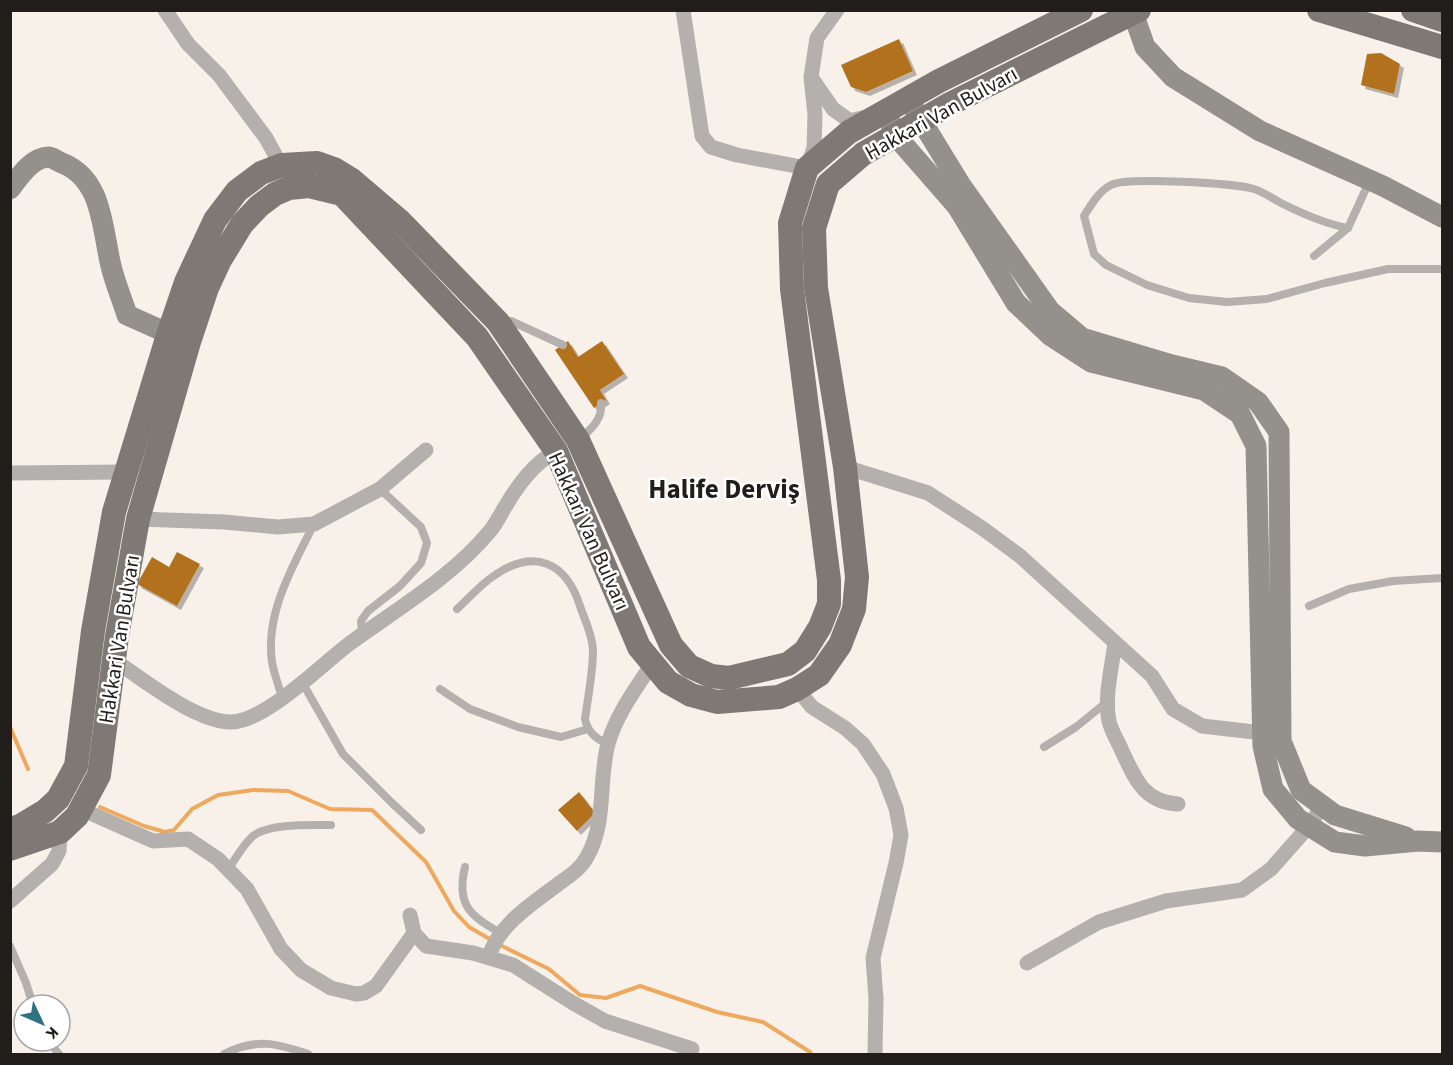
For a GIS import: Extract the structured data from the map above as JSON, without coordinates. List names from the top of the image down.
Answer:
{
  "streets": {
    "main road": ["Hakkari Van Bulvarı"]
  },
  "districts": ["Halife Derviş"],
  "north": "bottom right"
}
